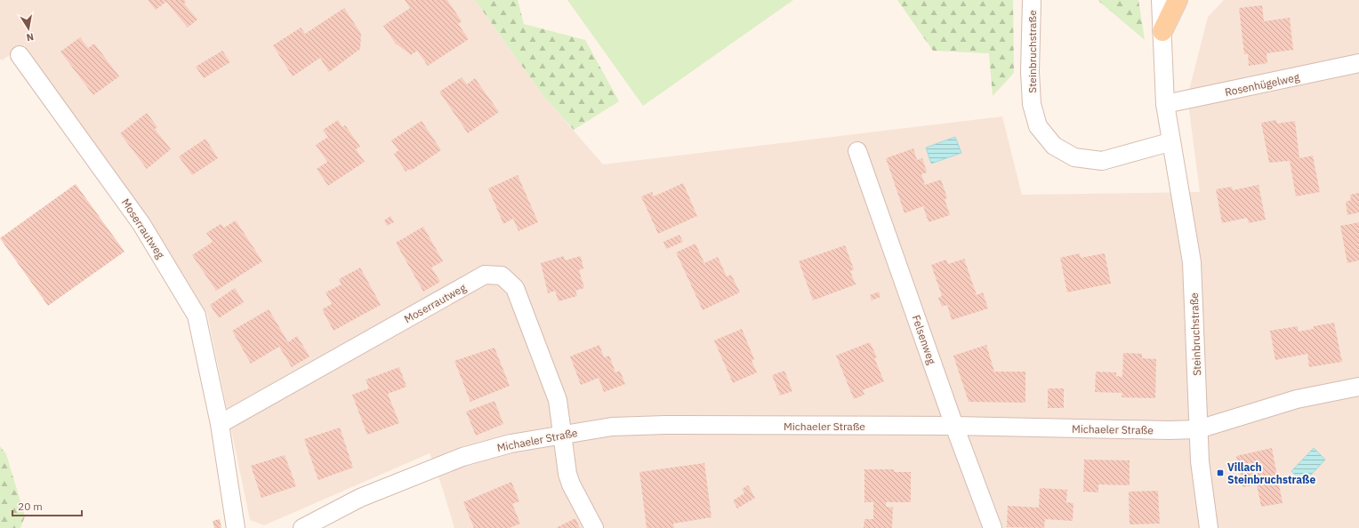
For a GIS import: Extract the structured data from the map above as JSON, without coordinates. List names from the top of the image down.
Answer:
{
  "streets": {
    "street": [
      "Steinbruchstraße",
      "Rosenhügelweg",
      "Moserrautweg",
      "Felsenweg",
      "Michaeler Straße"
    ]
  },
  "crossings": [
    ["Steinbruchstraße", "Rosenhügelweg"],
    ["Steinbruchstraße", "Michaeler Straße"],
    ["Moserrautweg", "Michaeler Straße"],
    ["Felsenweg", "Michaeler Straße"]
  ],
  "places": {
    "transit": ["Villach Steinbruchstraße"]
  },
  "scale_bar": "20 m",
  "north": "bottom"
}
